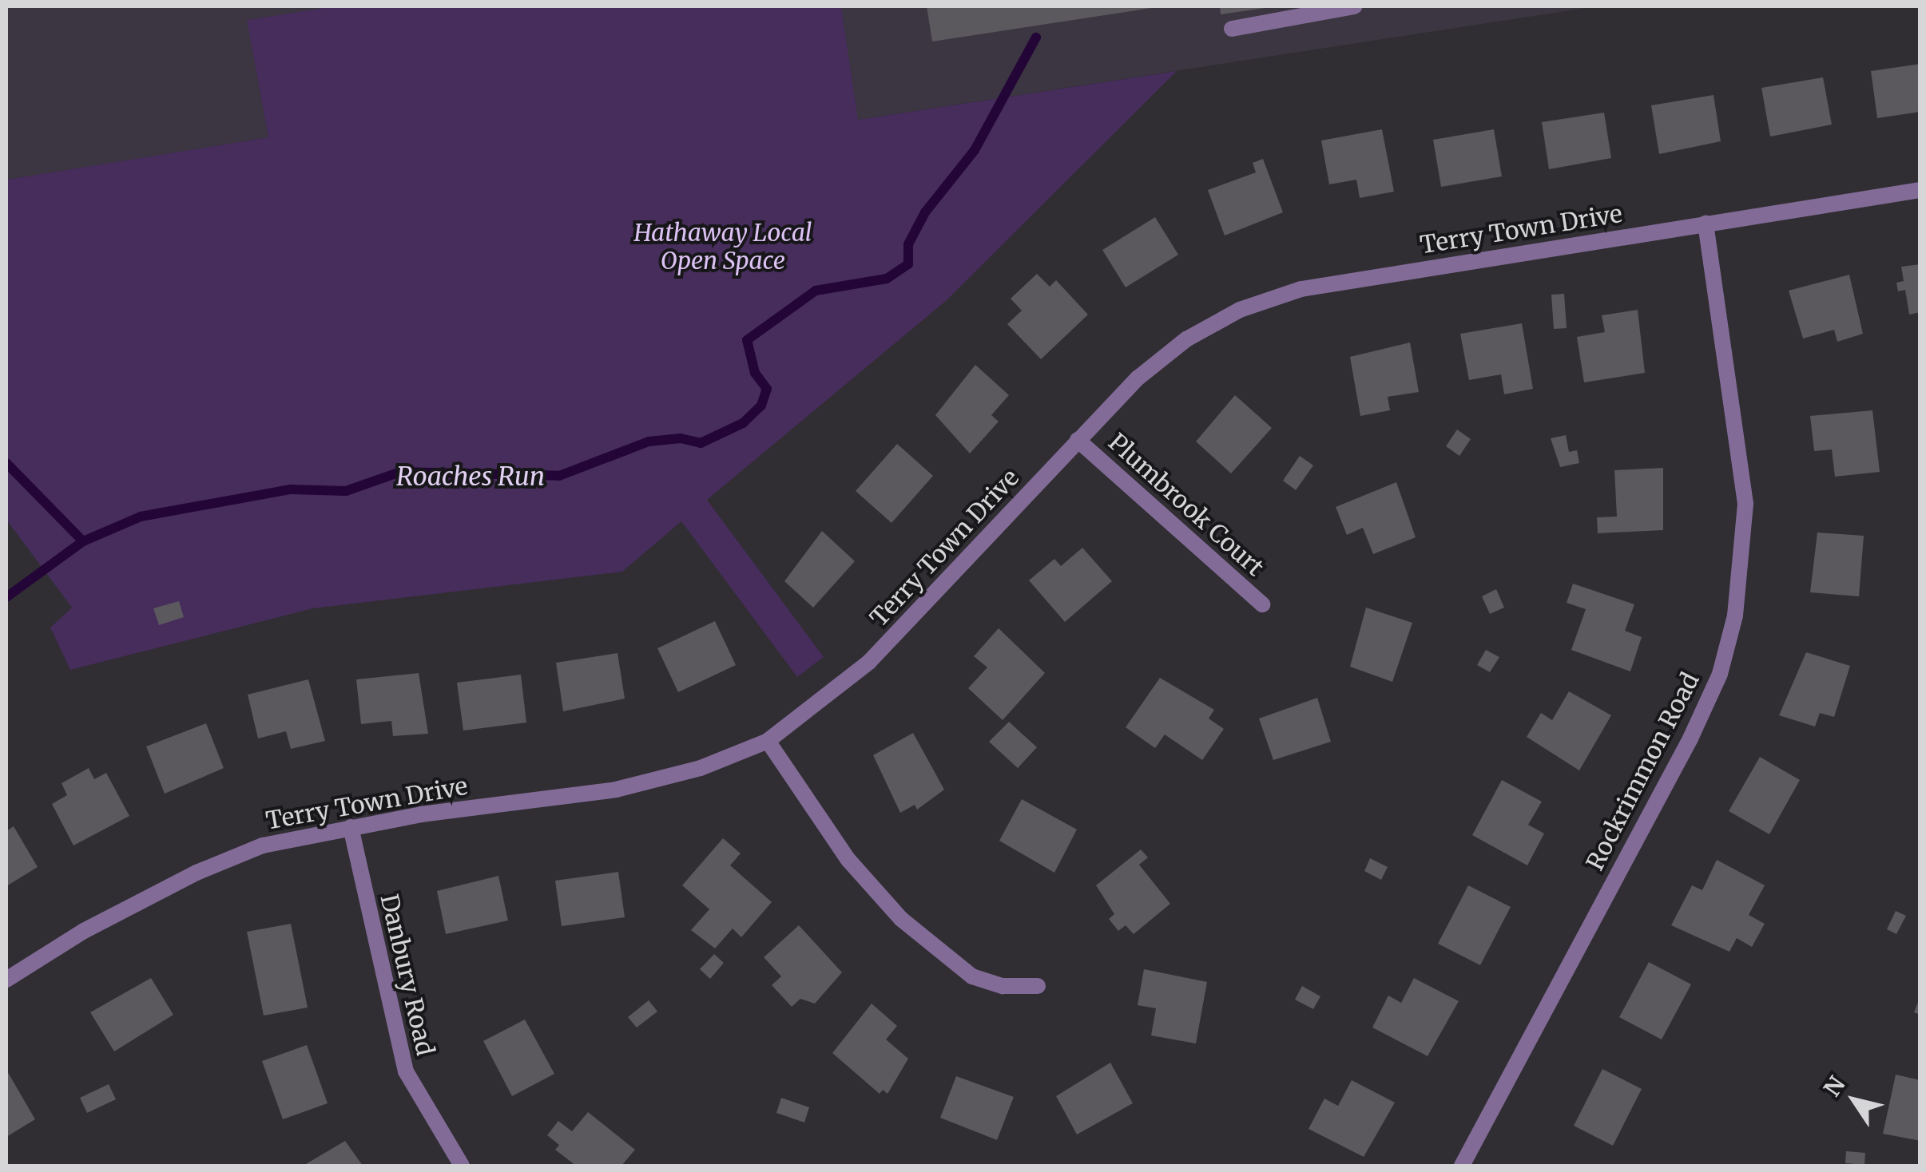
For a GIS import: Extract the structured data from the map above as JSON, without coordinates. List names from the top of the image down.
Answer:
{
  "streets": {
    "street": [
      "Terry Town Drive",
      "Plumbrook Court",
      "Rockrimmon Road",
      "Danbury Road"
    ]
  },
  "crossings": [
    ["Terry Town Drive", "Plumbrook Court"],
    ["Terry Town Drive", "Rockrimmon Road"],
    ["Terry Town Drive", "Danbury Road"]
  ],
  "water": ["Roaches Run"],
  "parks": ["Hathaway Local Open Space"],
  "north": "top left"
}
